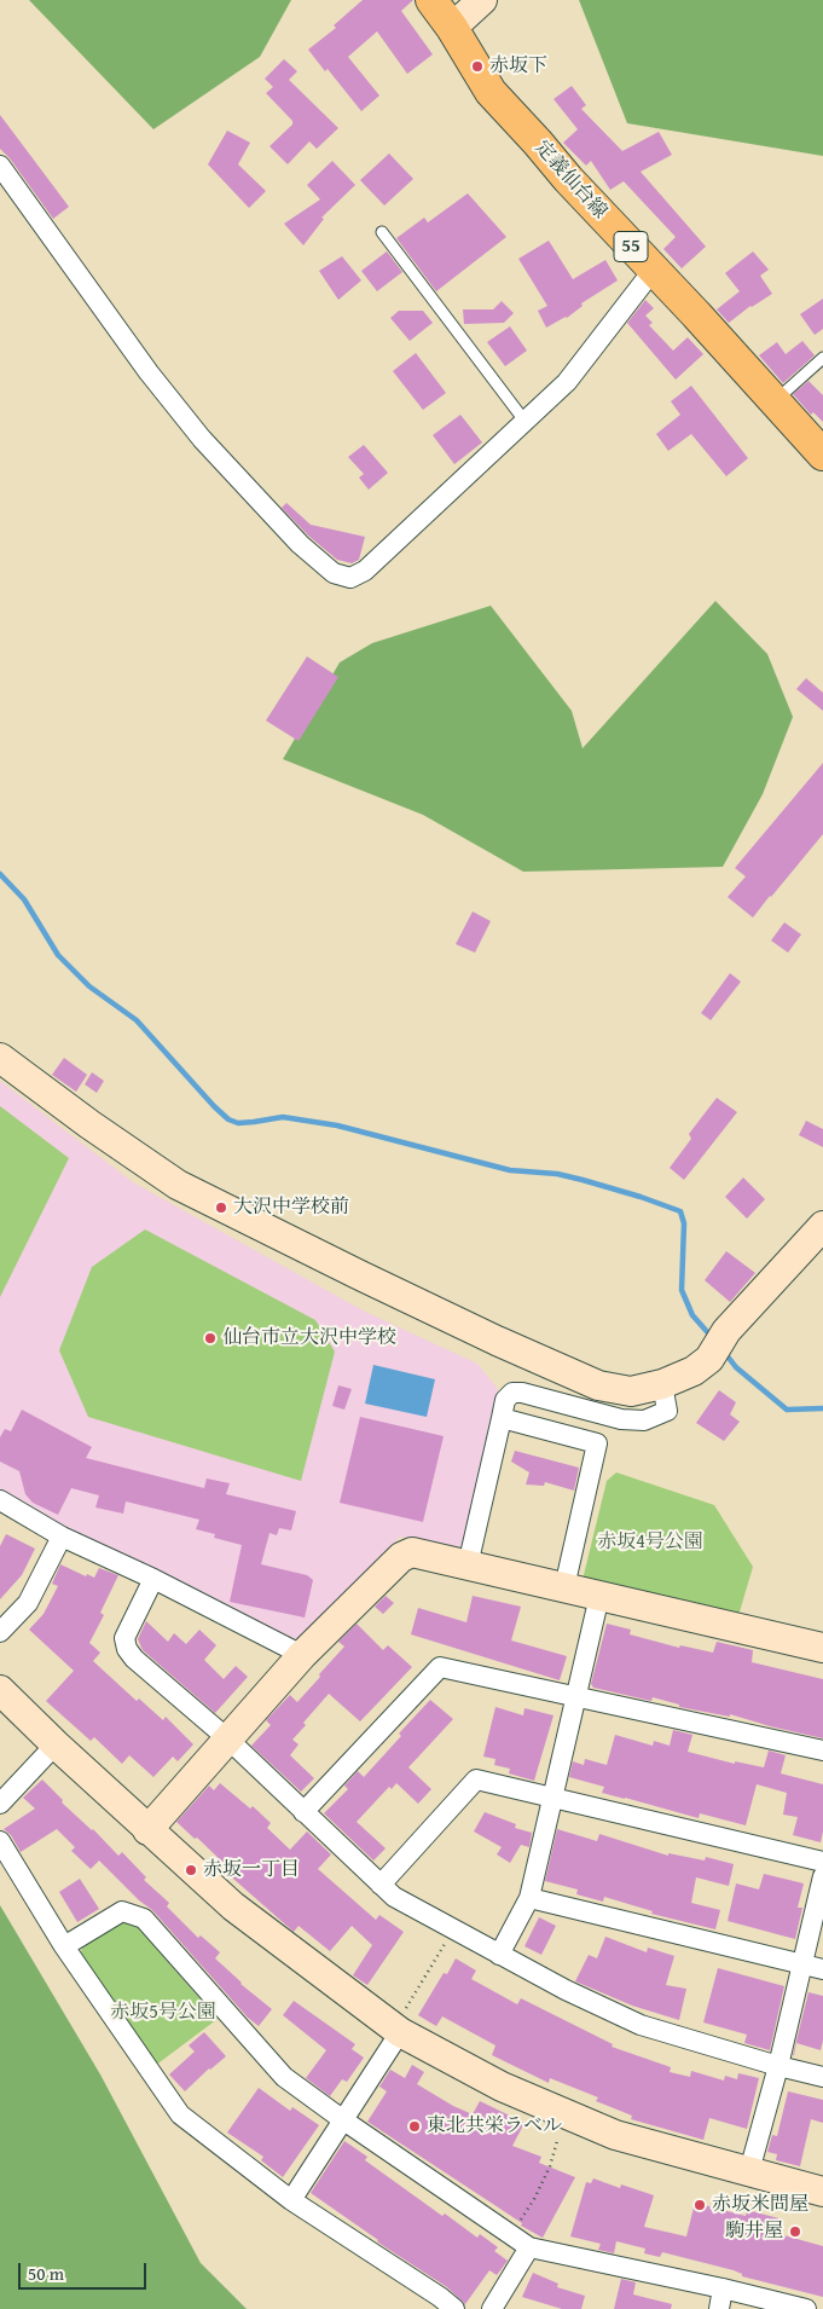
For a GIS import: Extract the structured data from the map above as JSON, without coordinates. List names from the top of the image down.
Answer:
{
  "streets": {
    "main road": ["定義仙台線", "55"]
  },
  "parks": ["赤坂4号公園", "赤坂5号公園"],
  "places": [
    "赤坂下",
    "大沢中学校前",
    "仙台市立大沢中学校",
    "赤坂一丁目",
    "東北共栄ラベル",
    "赤坂米問屋",
    "駒井屋"
  ],
  "scale_bar": "50 m"
}
